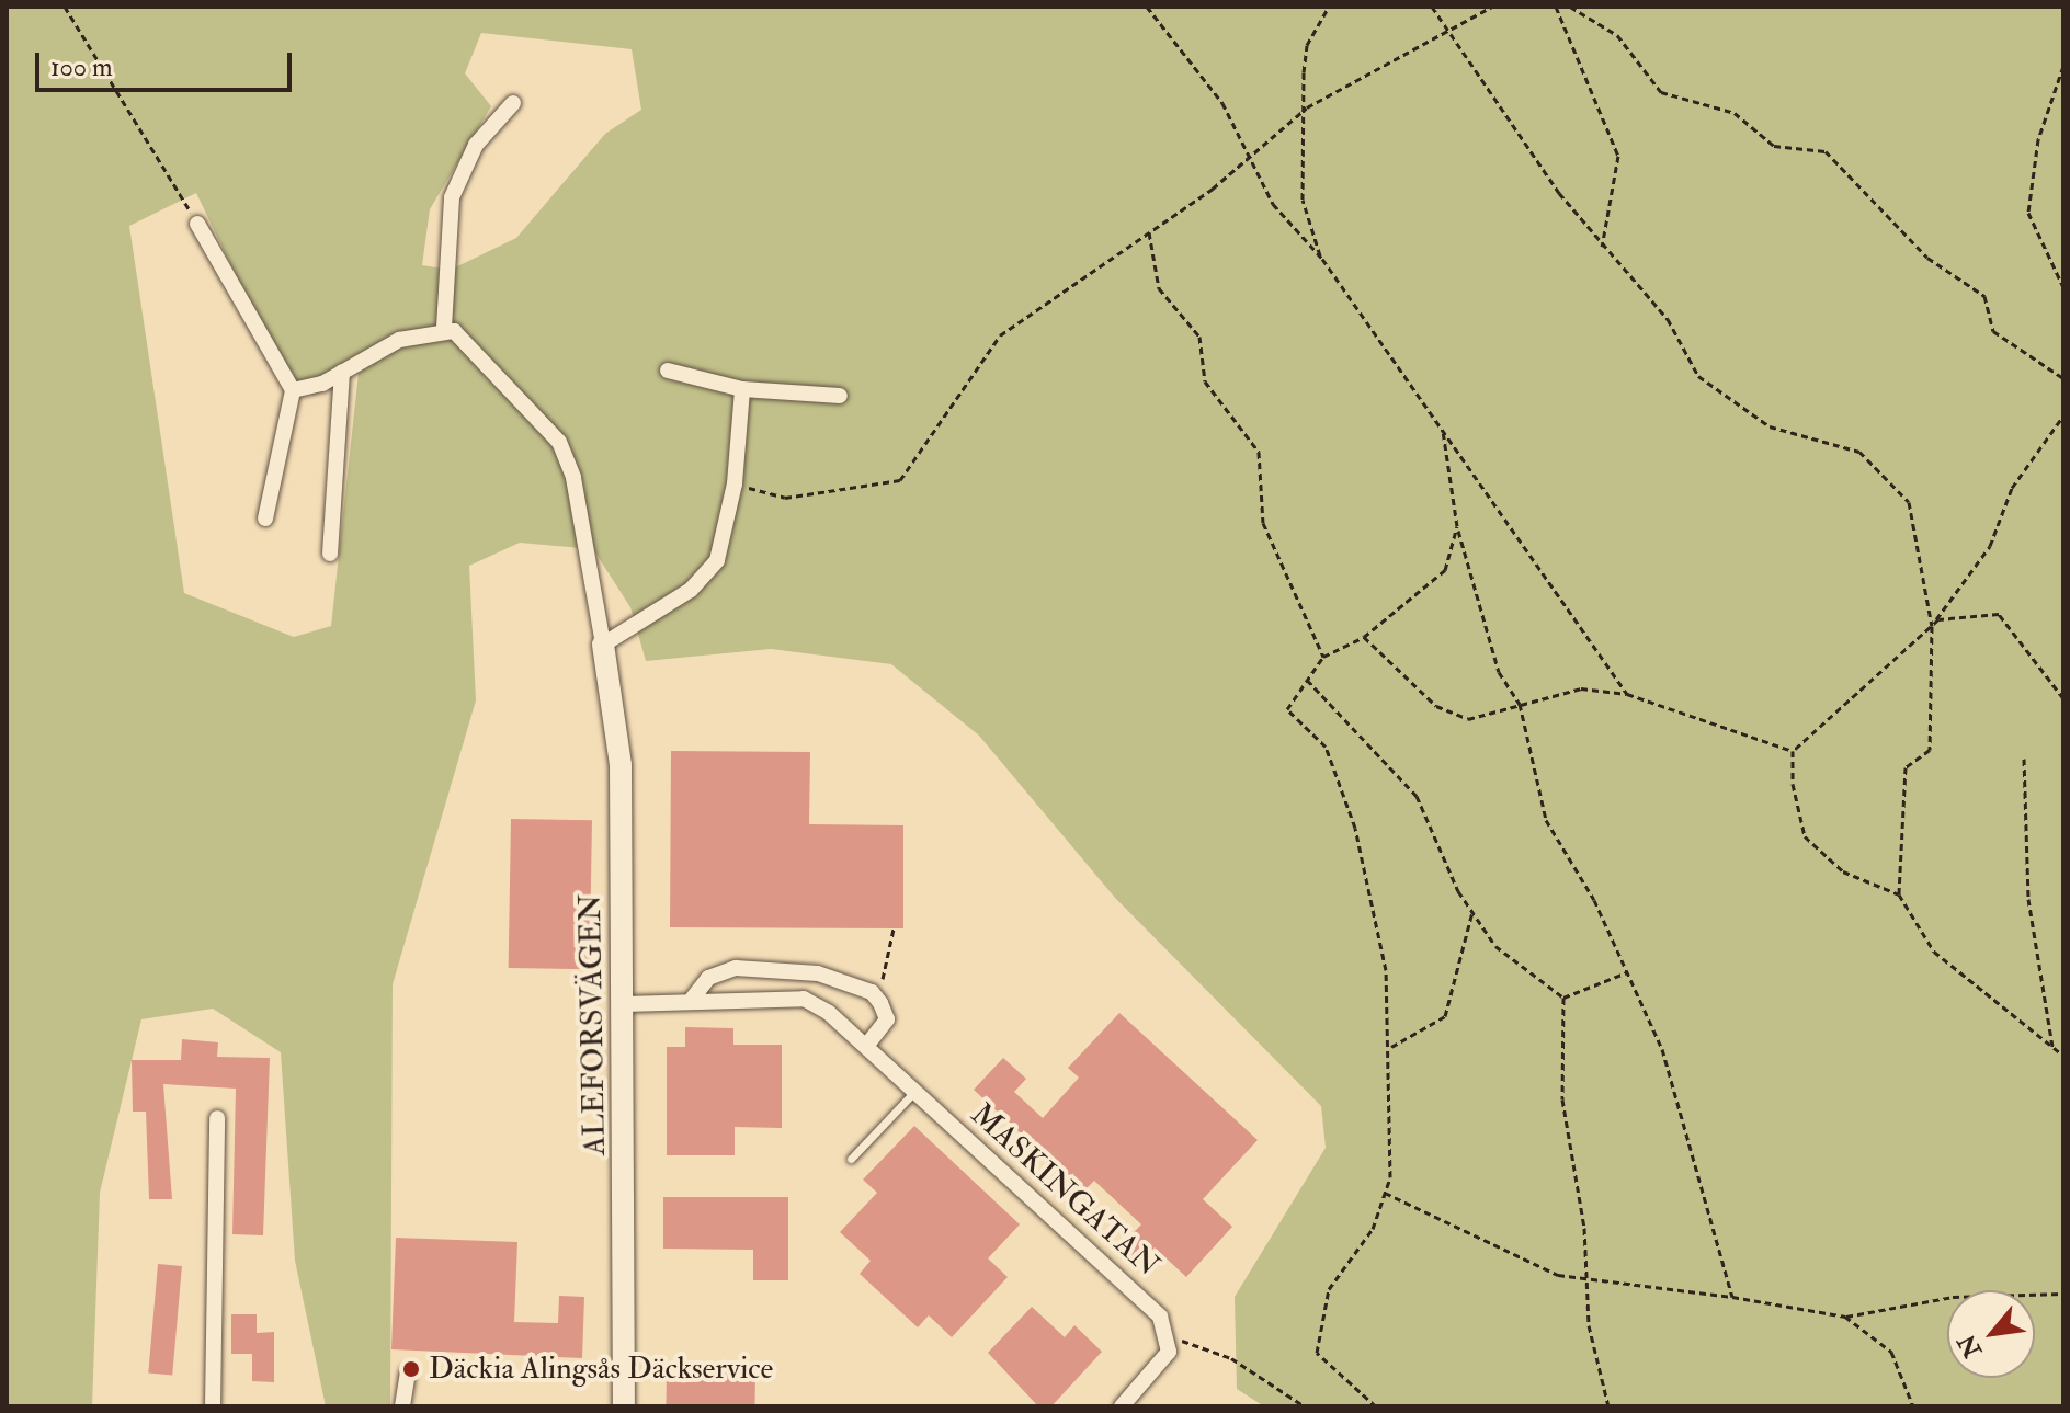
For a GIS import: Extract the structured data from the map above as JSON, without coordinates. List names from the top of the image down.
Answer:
{
  "streets": {
    "street": ["ALEFORSVÄGEN", "MASKINGATAN"]
  },
  "crossings": [
    ["ALEFORSVÄGEN", "MASKINGATAN"]
  ],
  "places": ["Däckia Alingsås Däckservice"],
  "scale_bar": "100 m",
  "north": "bottom left"
}
